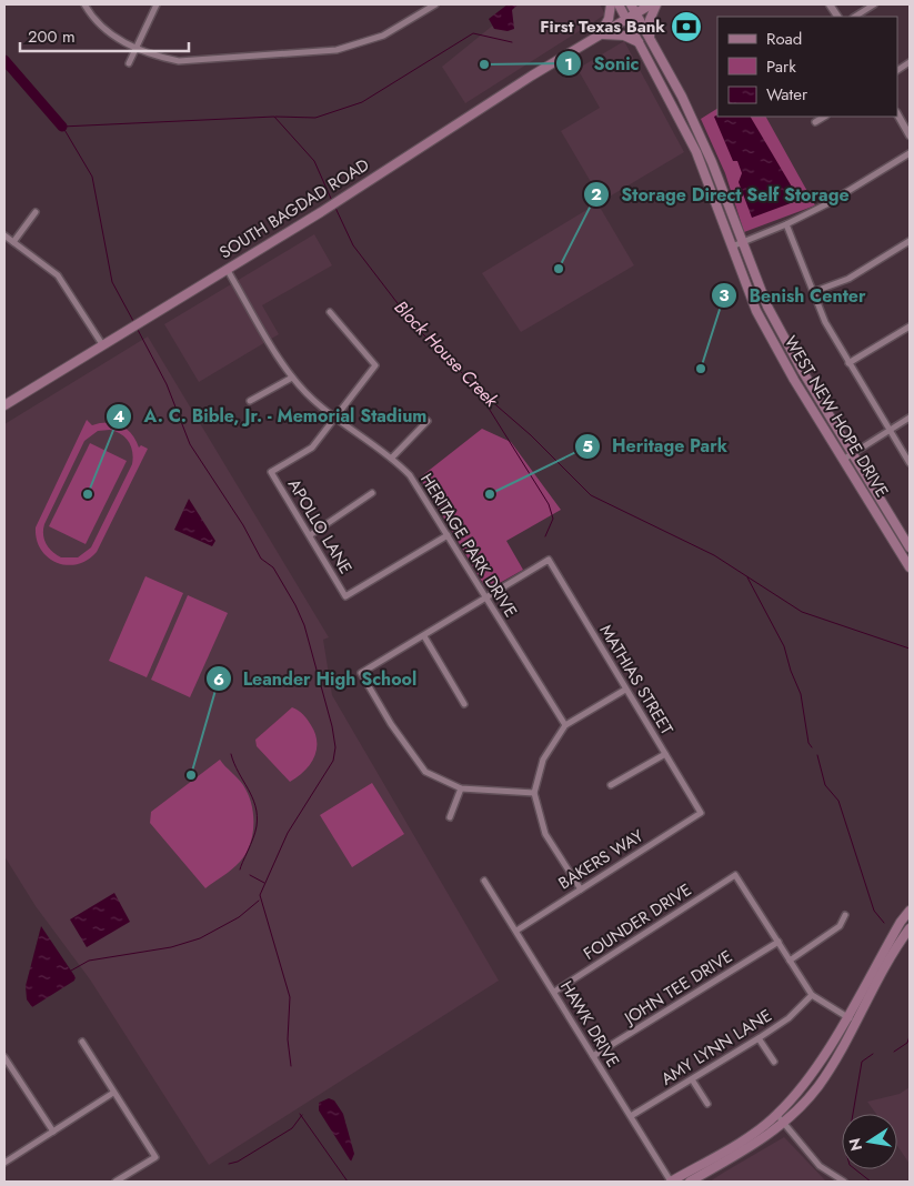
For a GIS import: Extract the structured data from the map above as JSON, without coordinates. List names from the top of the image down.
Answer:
{
  "streets": {
    "main road": ["SOUTH BAGDAD ROAD", "WEST NEW HOPE DRIVE"],
    "street": [
      "APOLLO LANE",
      "HERITAGE PARK DRIVE",
      "MATHIAS STREET",
      "BAKERS WAY",
      "FOUNDER DRIVE",
      "JOHN TEE DRIVE",
      "HAWK DRIVE",
      "AMY LYNN LANE"
    ]
  },
  "crossings": [
    ["SOUTH BAGDAD ROAD", "WEST NEW HOPE DRIVE"],
    ["SOUTH BAGDAD ROAD", "HERITAGE PARK DRIVE"],
    ["APOLLO LANE", "HERITAGE PARK DRIVE"],
    ["HERITAGE PARK DRIVE", "MATHIAS STREET"],
    ["MATHIAS STREET", "BAKERS WAY"],
    ["BAKERS WAY", "HAWK DRIVE"],
    ["FOUNDER DRIVE", "JOHN TEE DRIVE"],
    ["FOUNDER DRIVE", "HAWK DRIVE"],
    ["JOHN TEE DRIVE", "HAWK DRIVE"],
    ["HAWK DRIVE", "AMY LYNN LANE"]
  ],
  "water": ["Block House Creek"],
  "places": {
    "bank": ["First Texas Bank"],
    "other": [
      "Sonic",
      "Storage Direct Self Storage",
      "Benish Center",
      "A. C. Bible, Jr. - Memorial Stadium",
      "Heritage Park",
      "Leander High School"
    ]
  },
  "legend": ["Road", "Park", "Water"],
  "scale_bar": "200 m",
  "north": "left"
}
